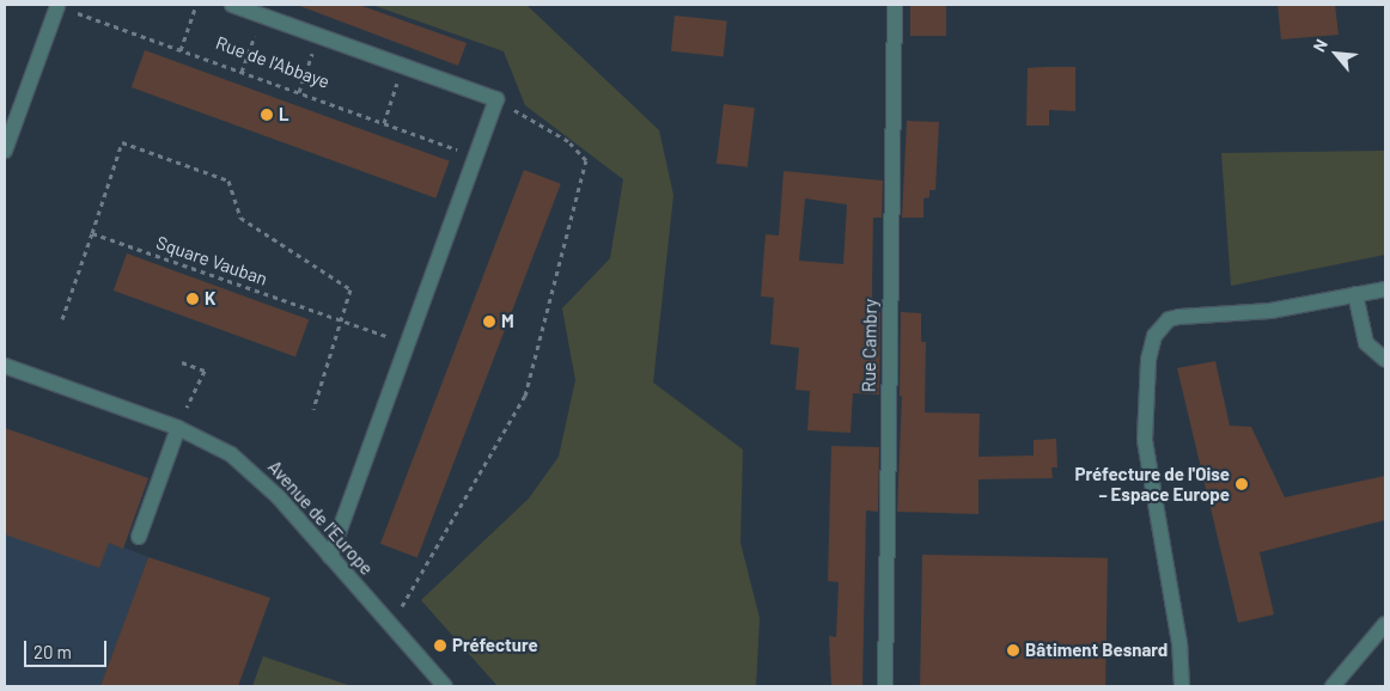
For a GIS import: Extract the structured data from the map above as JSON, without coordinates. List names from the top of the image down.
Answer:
{
  "streets": {
    "street": ["Rue Cambry", "Avenue de l'Europe"],
    "path": ["Rue de l'Abbaye", "Square Vauban"]
  },
  "places": [
    "L",
    "K",
    "M",
    "Préfecture de l'Oise – Espace Europe",
    "Préfecture",
    "Bâtiment Besnard"
  ],
  "scale_bar": "20 m",
  "north": "top left"
}
